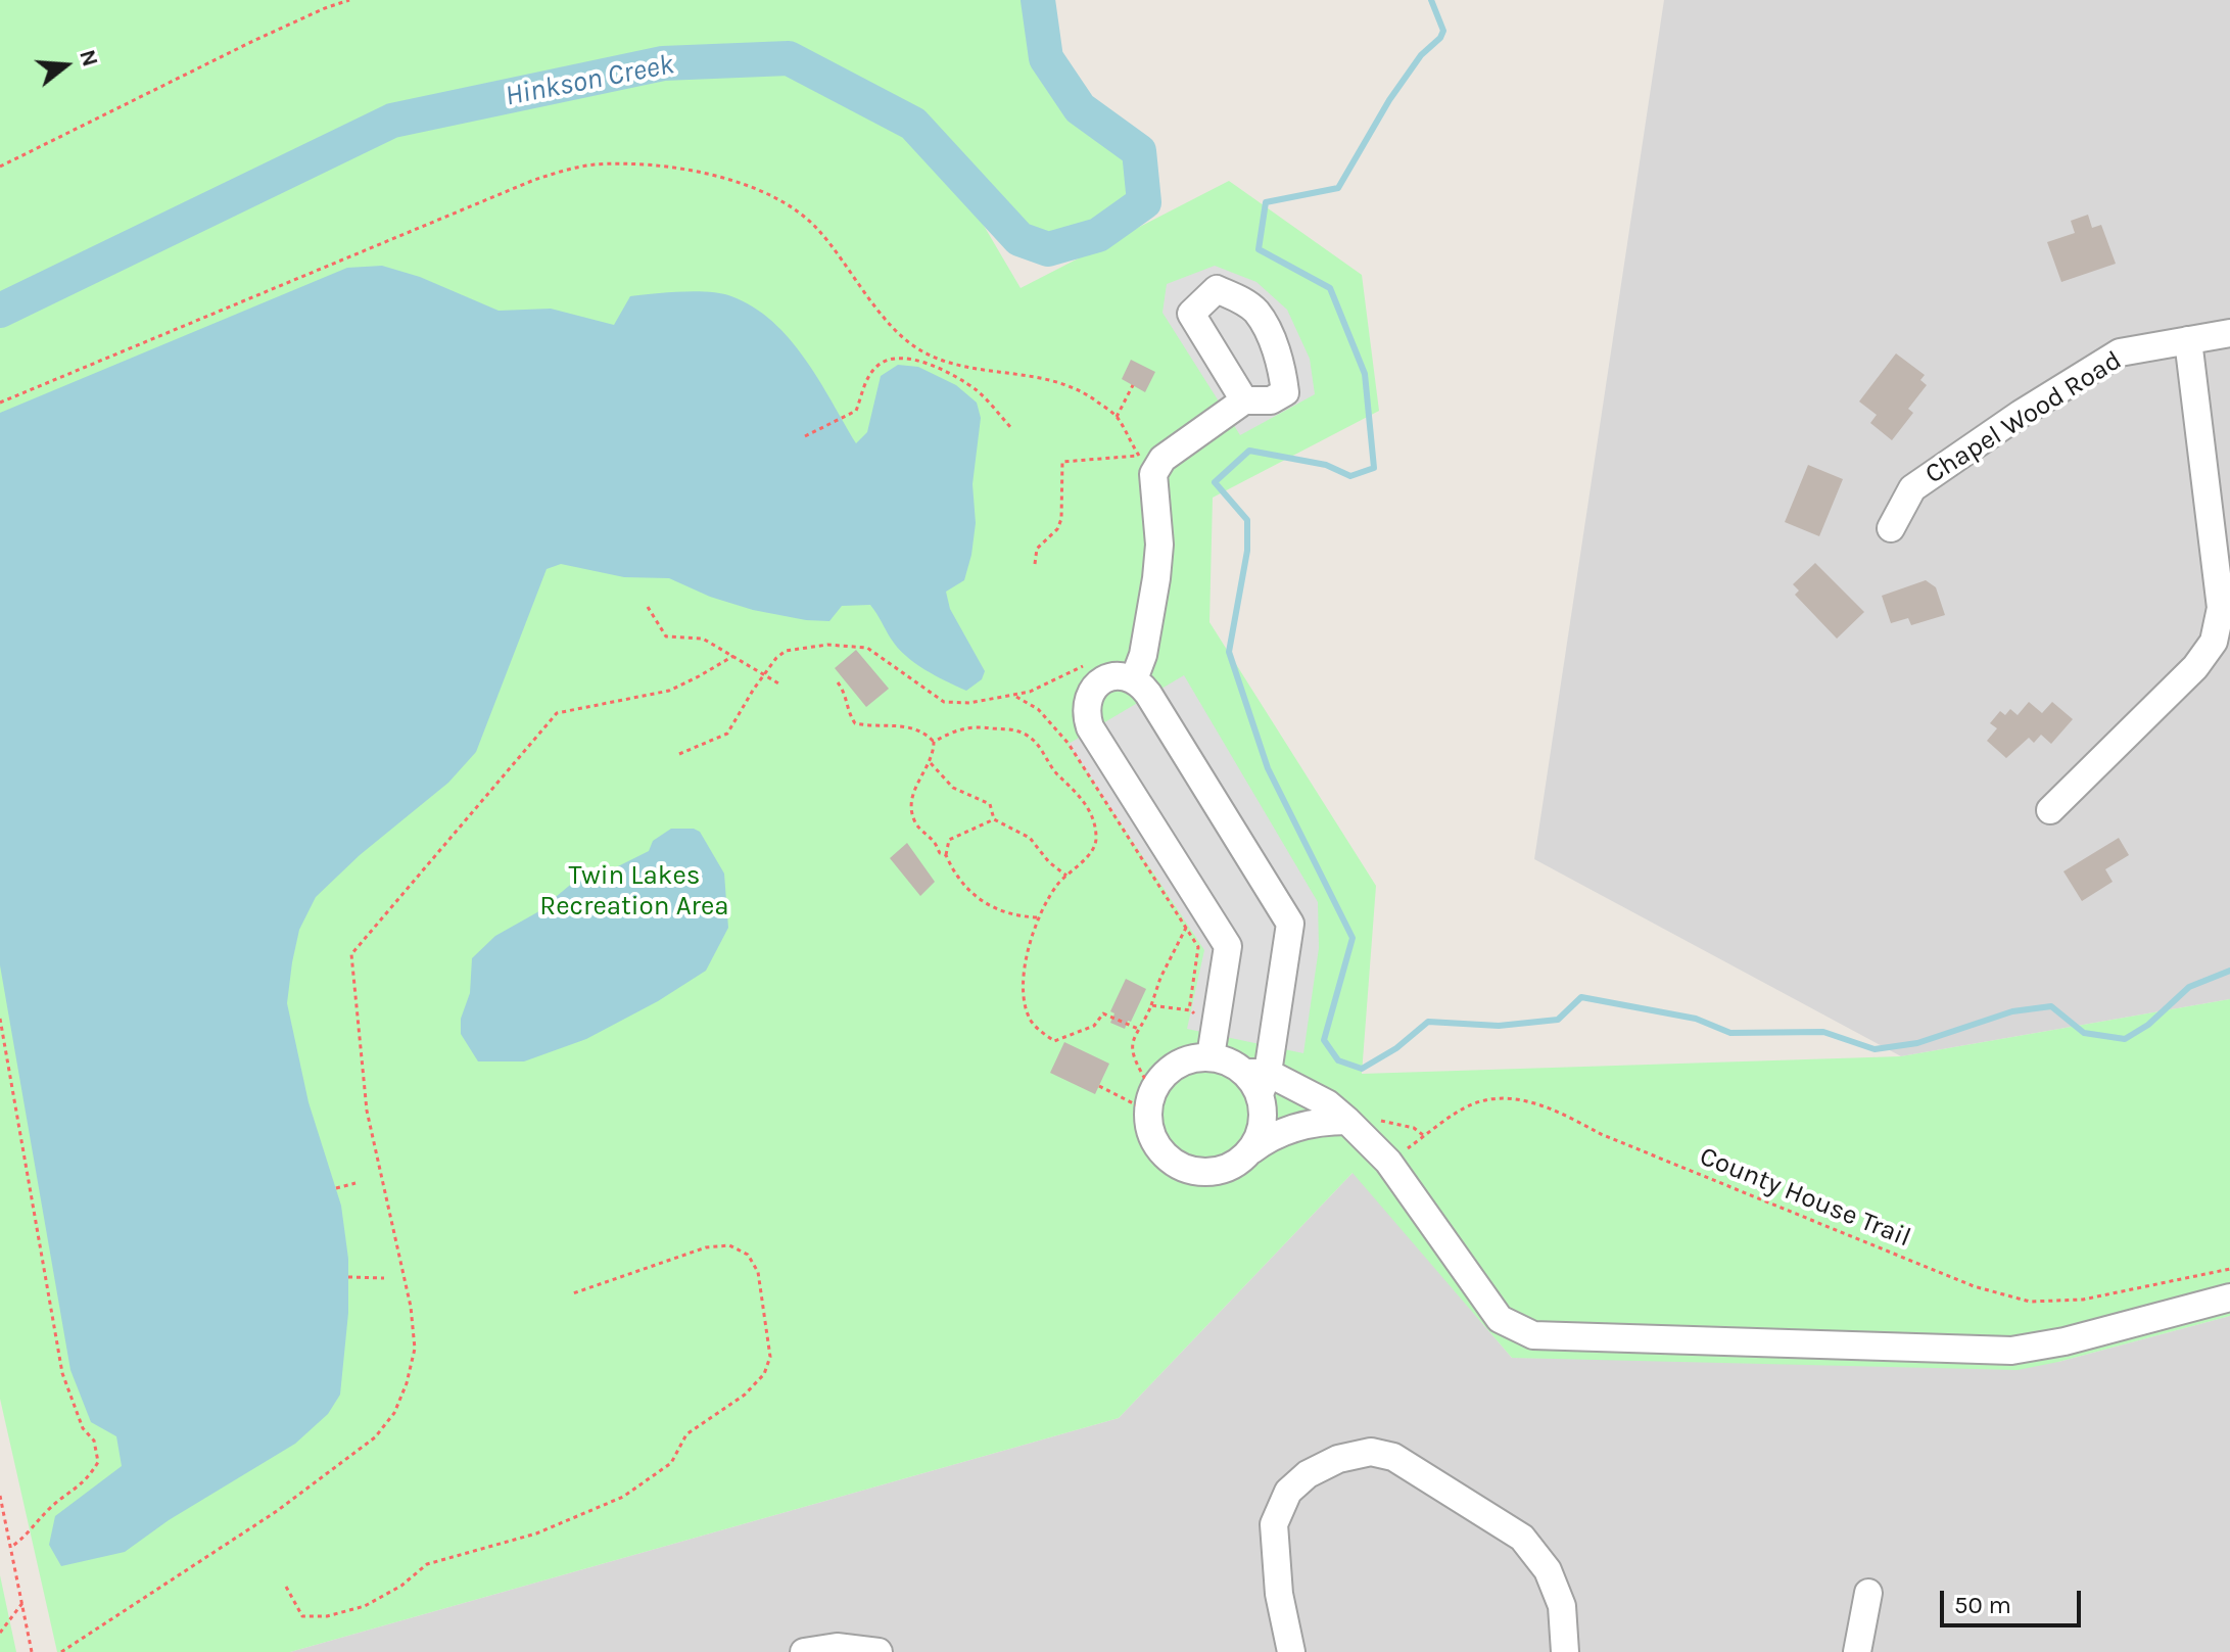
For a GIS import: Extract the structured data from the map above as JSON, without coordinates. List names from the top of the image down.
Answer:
{
  "streets": {
    "street": ["Chapel Wood Road"],
    "path": ["County House Trail"]
  },
  "water": ["Hinkson Creek"],
  "parks": ["Twin Lakes Recreation Area"],
  "scale_bar": "50 m",
  "north": "right"
}
